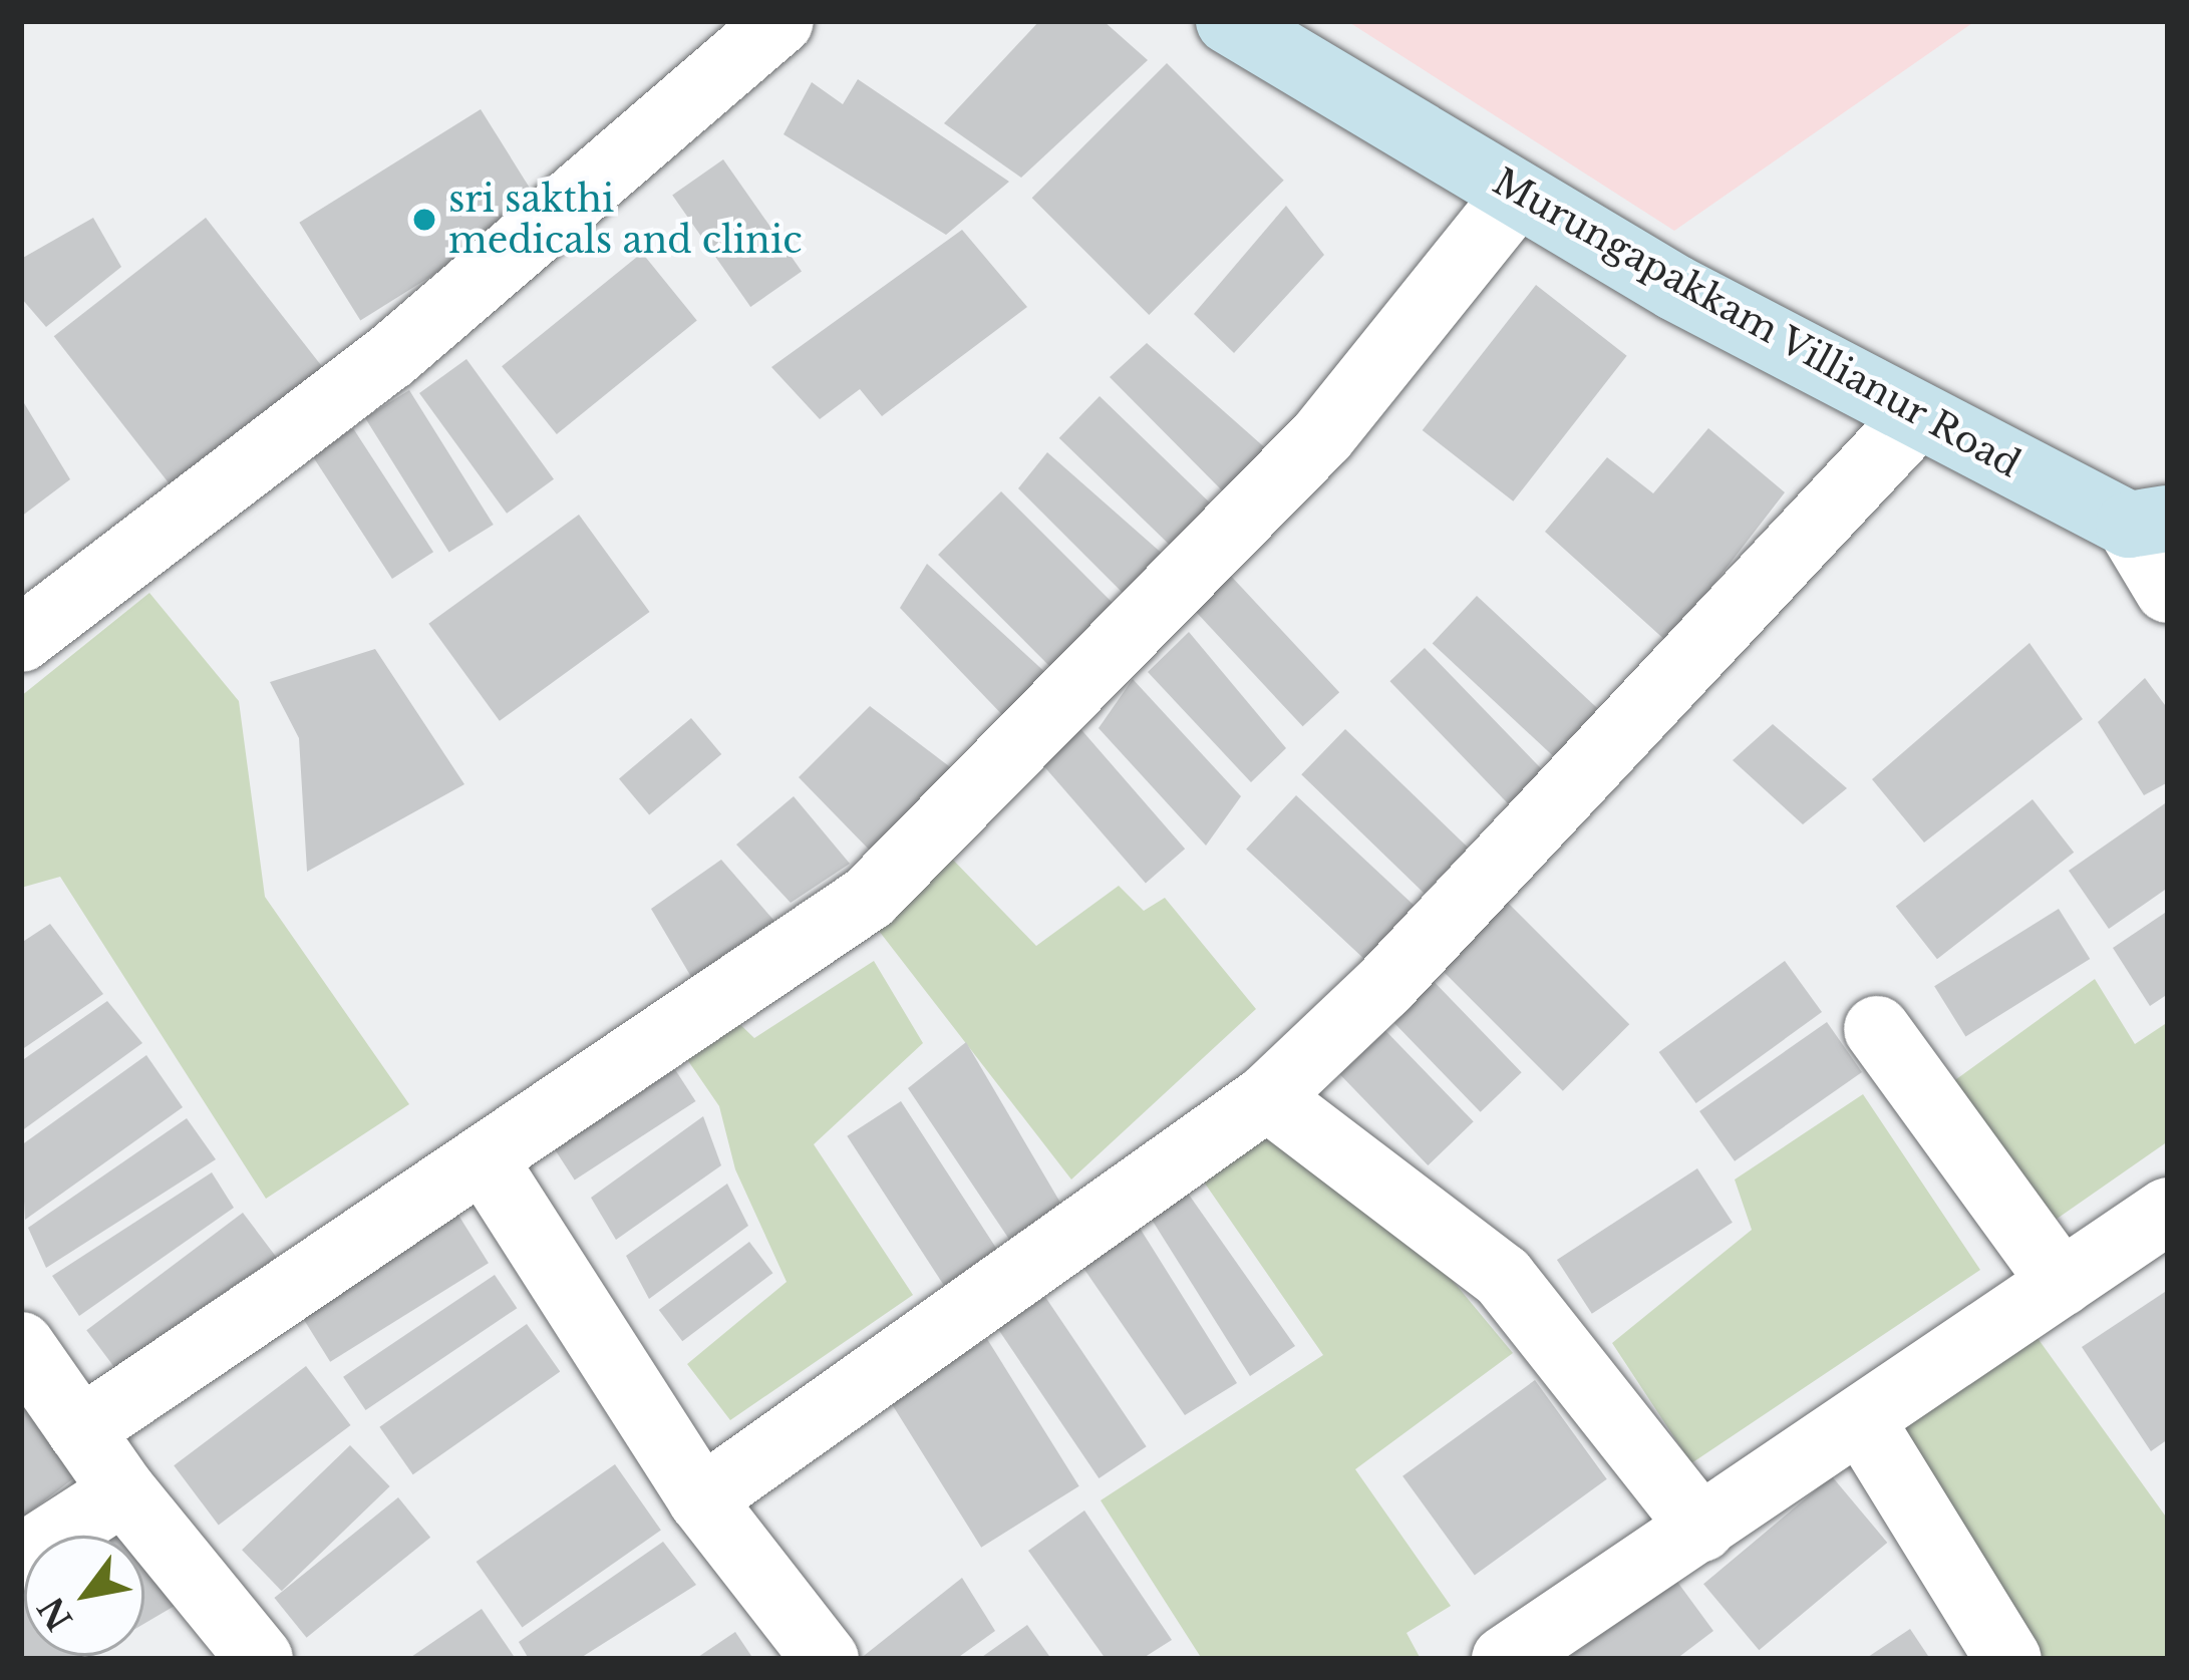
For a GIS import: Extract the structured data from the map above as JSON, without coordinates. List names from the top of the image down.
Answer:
{
  "streets": {
    "main road": ["Murungapakkam Villianur Road"]
  },
  "places": ["sri sakthi medicals and clinic"],
  "north": "bottom left"
}
